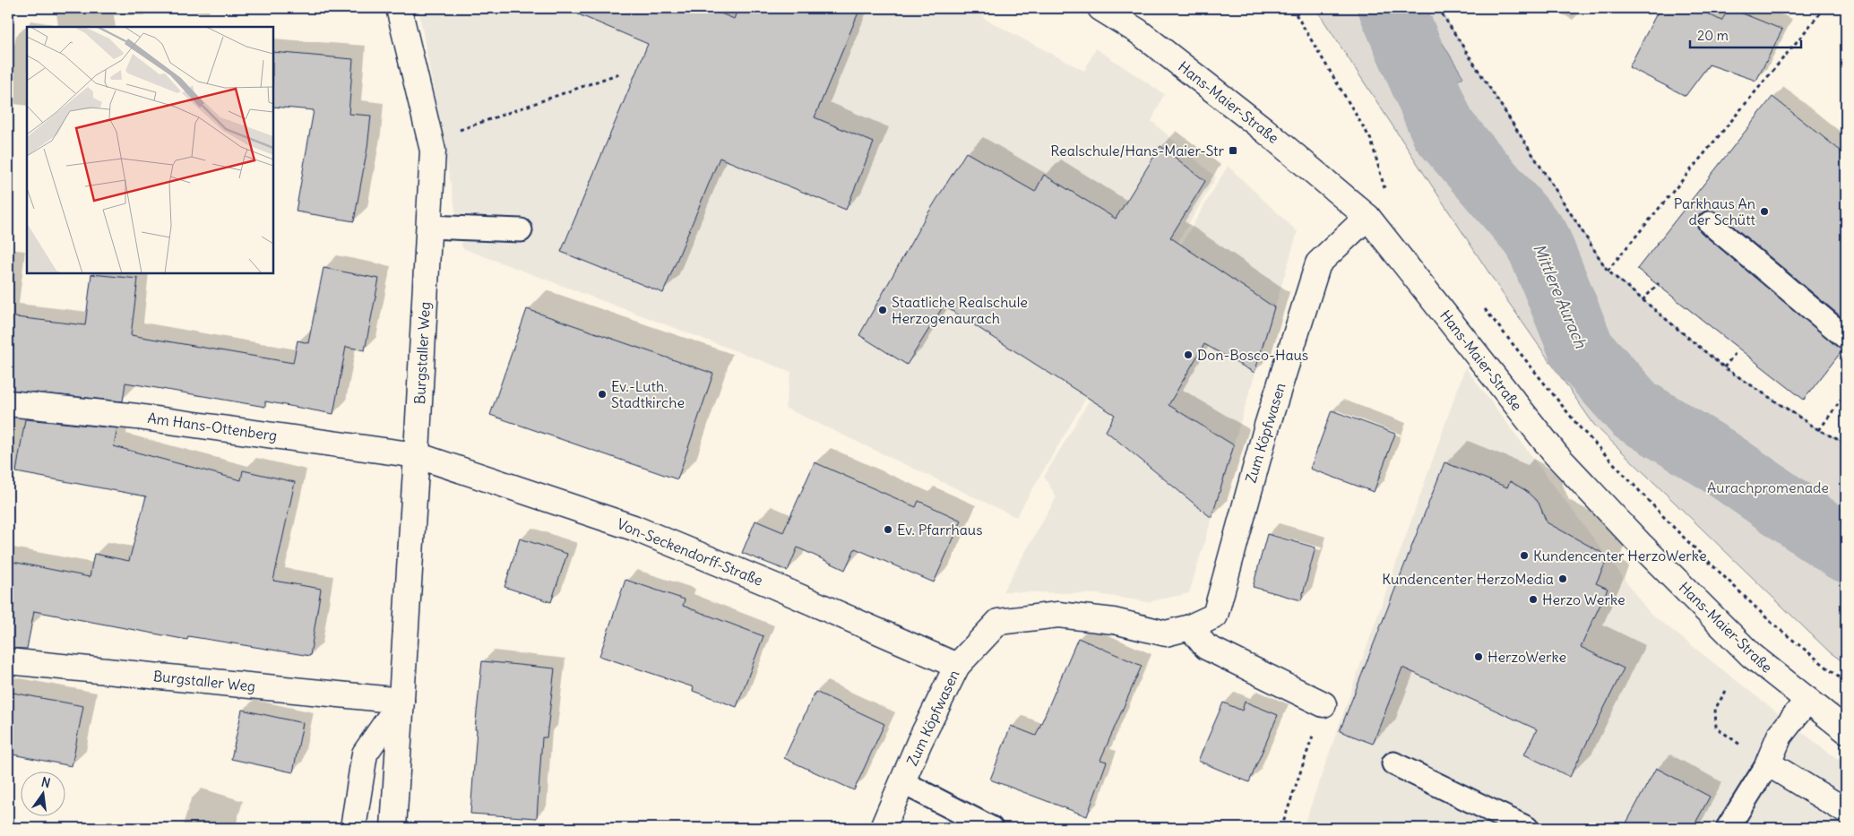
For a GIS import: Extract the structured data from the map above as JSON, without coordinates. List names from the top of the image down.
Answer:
{
  "streets": {
    "street": [
      "Hans-Maier-Straße",
      "Burgstaller Weg",
      "Am Hans-Ottenberg",
      "Zum Köpfwasen",
      "Von-Seckendorff-Straße"
    ]
  },
  "crossings": [
    ["Hans-Maier-Straße", "Zum Köpfwasen"],
    ["Burgstaller Weg", "Am Hans-Ottenberg"],
    ["Burgstaller Weg", "Von-Seckendorff-Straße"],
    ["Am Hans-Ottenberg", "Von-Seckendorff-Straße"],
    ["Zum Köpfwasen", "Von-Seckendorff-Straße"]
  ],
  "water": ["Mittlere Aurach"],
  "parks": ["Aurachpromenade"],
  "places": {
    "transit": ["Realschule/Hans-Maier-Str"],
    "other": [
      "Parkhaus An der Schütt",
      "Staatliche Realschule Herzogenaurach",
      "Don-Bosco-Haus",
      "Ev.-Luth. Stadtkirche",
      "Ev. Pfarrhaus",
      "Kundencenter HerzoWerke",
      "Kundencenter HerzoMedia",
      "Herzo Werke",
      "HerzoWerke"
    ]
  },
  "scale_bar": "20 m",
  "north": "top"
}
